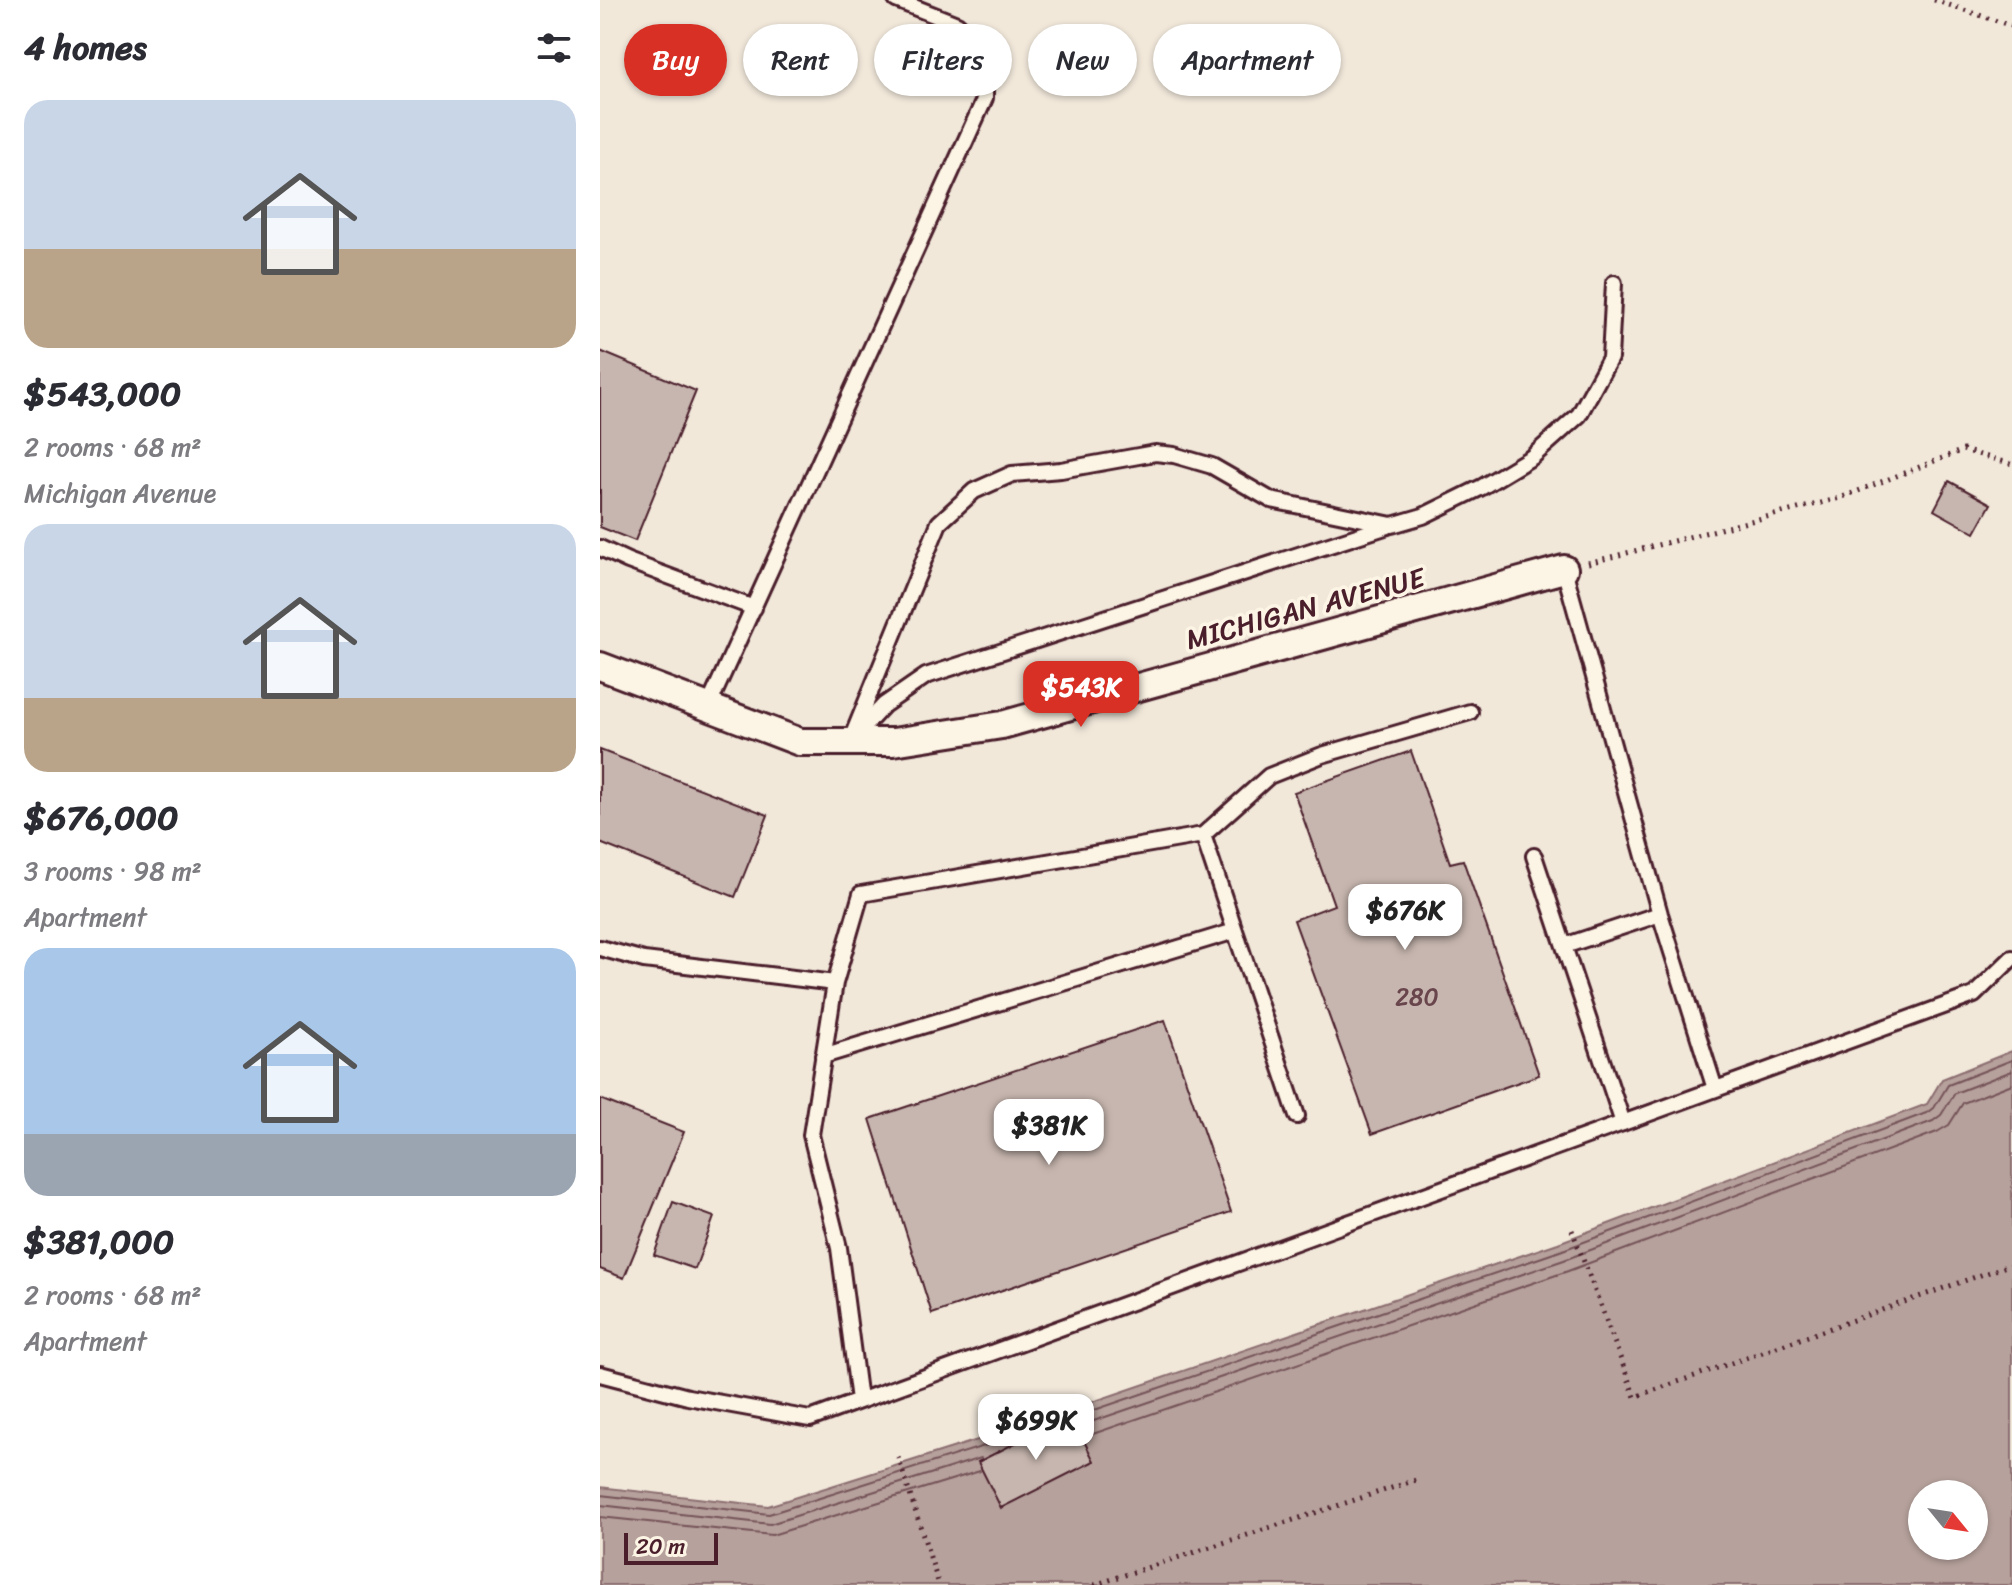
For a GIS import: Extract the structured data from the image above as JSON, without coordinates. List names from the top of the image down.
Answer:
{
  "streets": {
    "street": ["MICHIGAN AVENUE"]
  },
  "house_numbers": ["280"],
  "scale_bar": "20 m",
  "north": "bottom right",
  "page": {
    "heading": "4 homes",
    "chip": [
      "Buy",
      "Rent",
      "Filters",
      "New",
      "Apartment"
    ],
    "list": [
      {
        "name": "$543,000",
        "note": "2 rooms · 68 m² · Michigan Avenue"
      },
      {
        "name": "$676,000",
        "note": "3 rooms · 98 m² · Apartment"
      },
      {
        "name": "$381,000",
        "note": "2 rooms · 68 m² · Apartment"
      }
    ],
    "price": [
      "$543K",
      "$676K",
      "$381K",
      "$699K"
    ],
    "scale": "20 m"
  }
}
